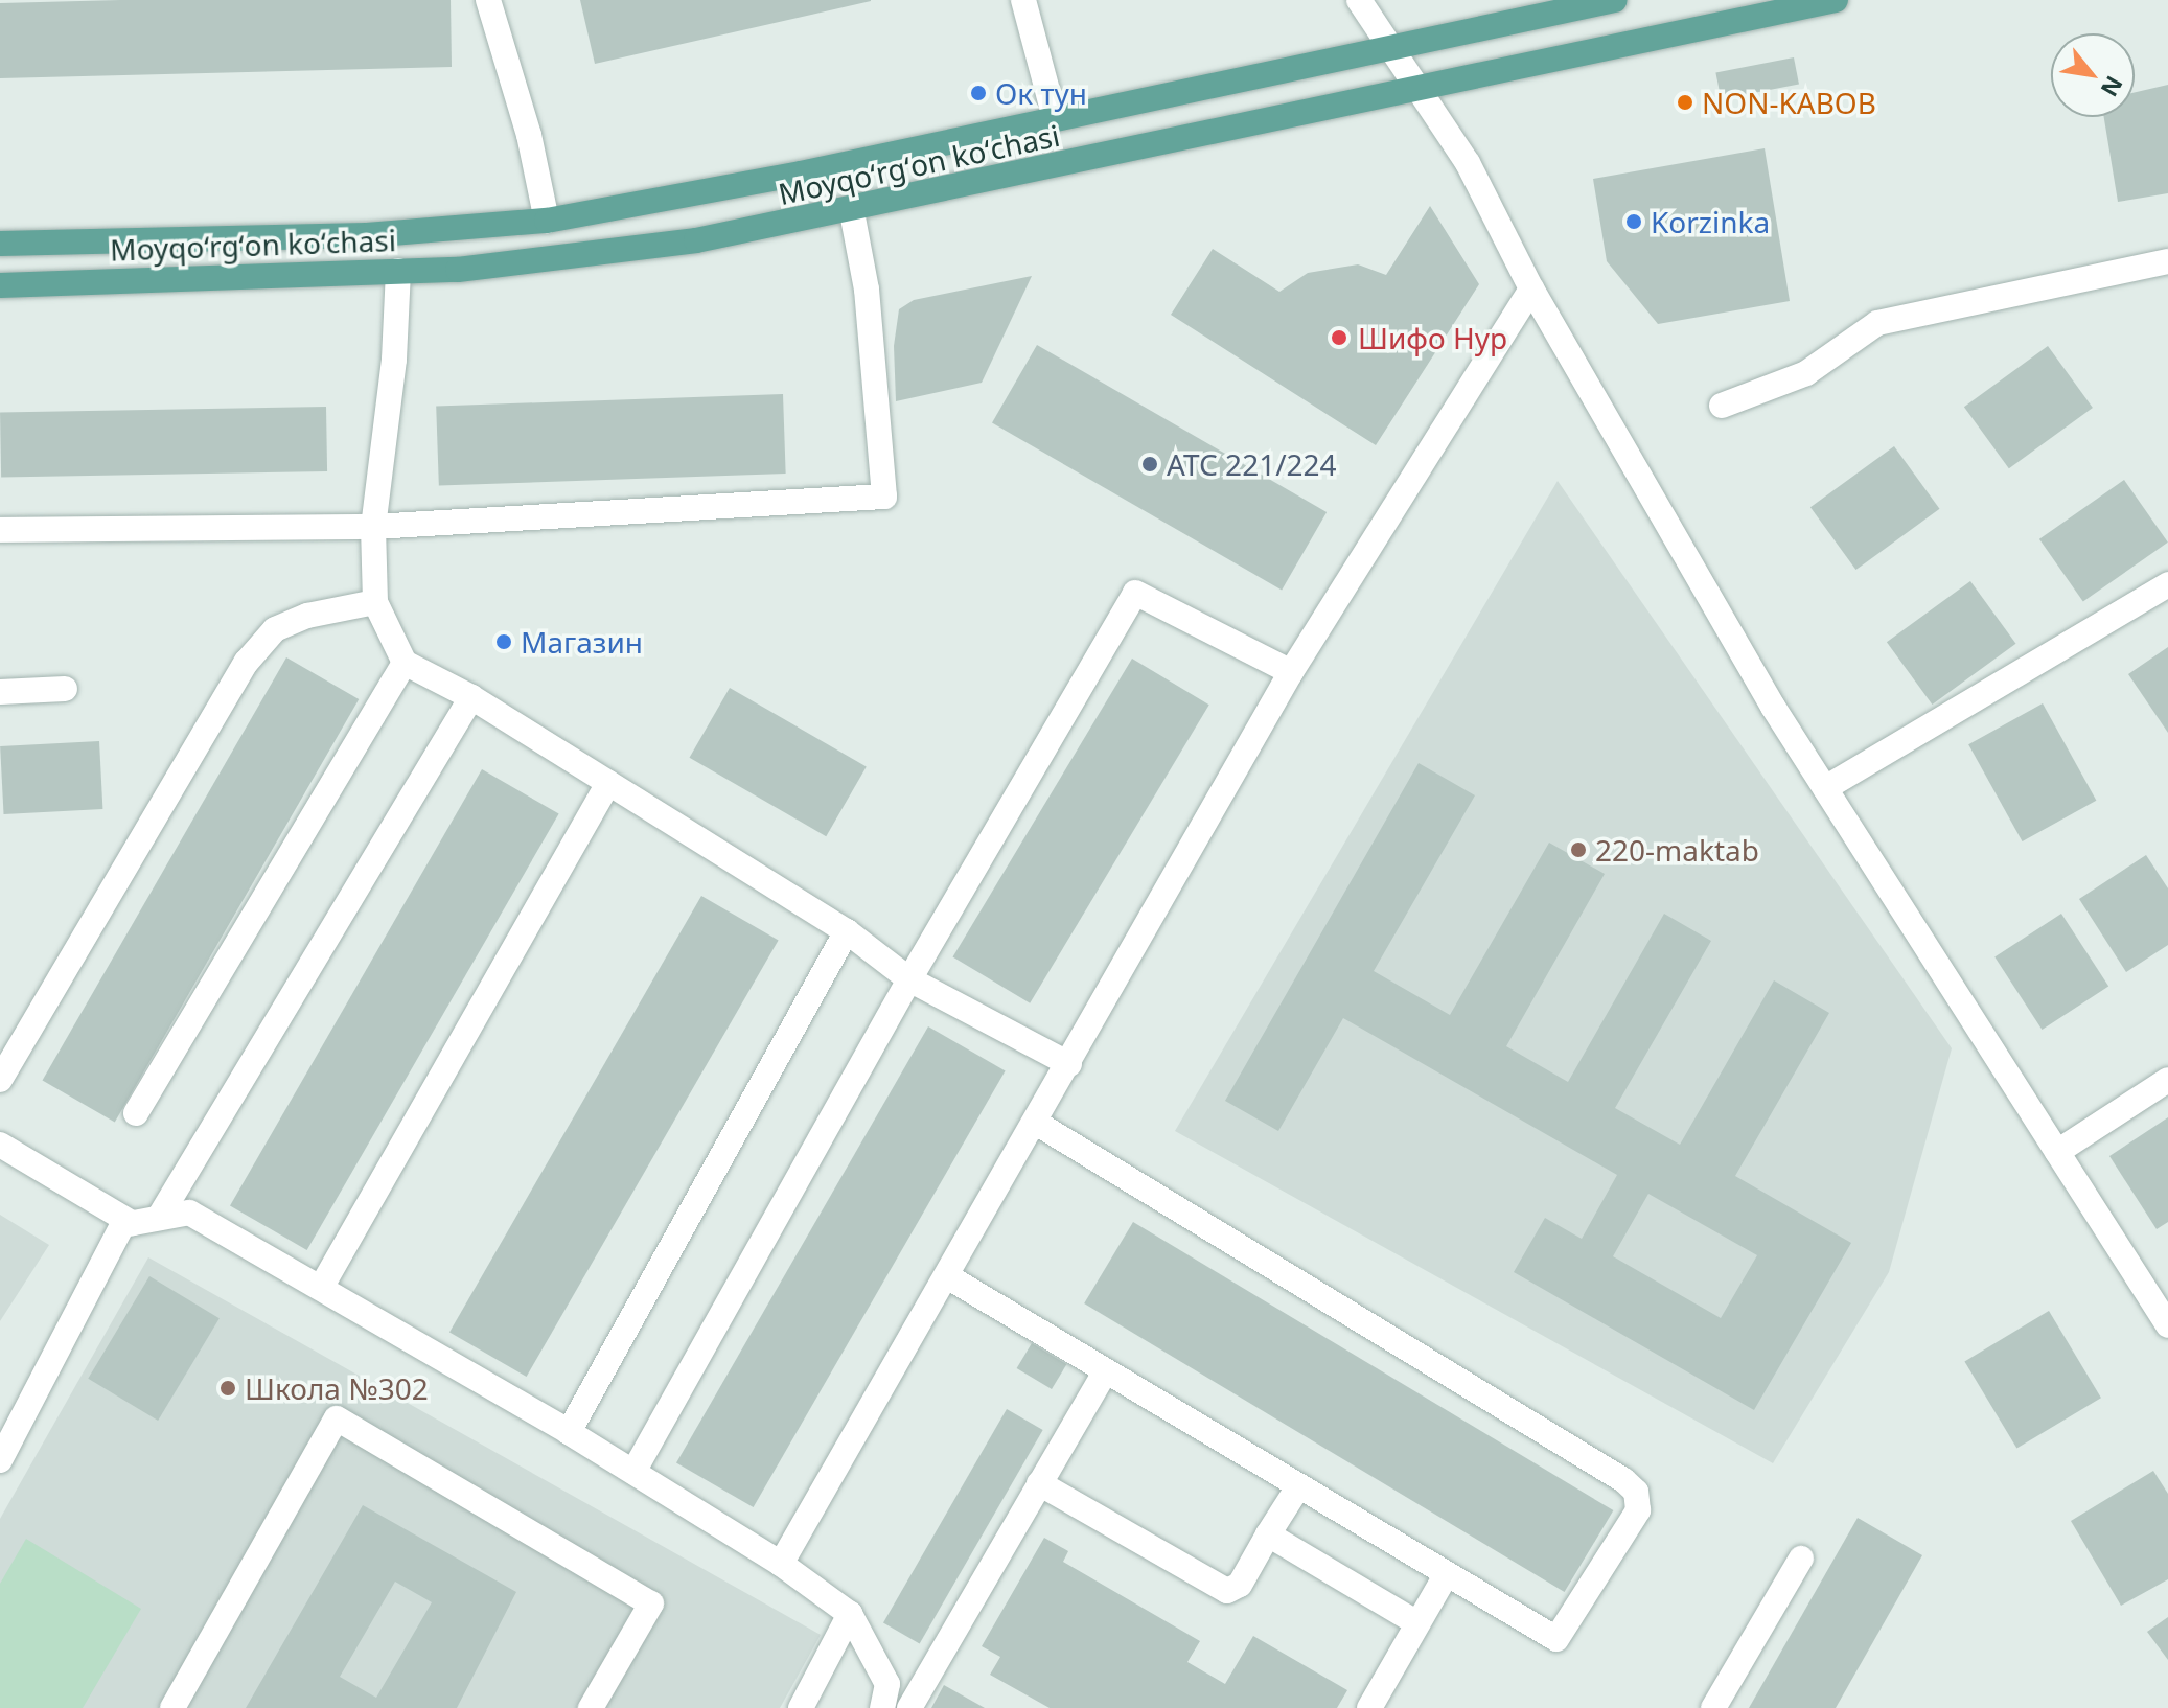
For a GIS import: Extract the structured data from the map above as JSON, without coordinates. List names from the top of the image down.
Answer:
{
  "streets": {
    "main road": ["Moyqoʻrgʻon koʻchasi"]
  },
  "places": [
    "Ок тун",
    "NON-KABOB",
    "Korzinka",
    "Шифо Нур",
    "АТС 221/224",
    "Магазин",
    "220-maktab",
    "Школа №302"
  ],
  "north": "bottom right"
}
